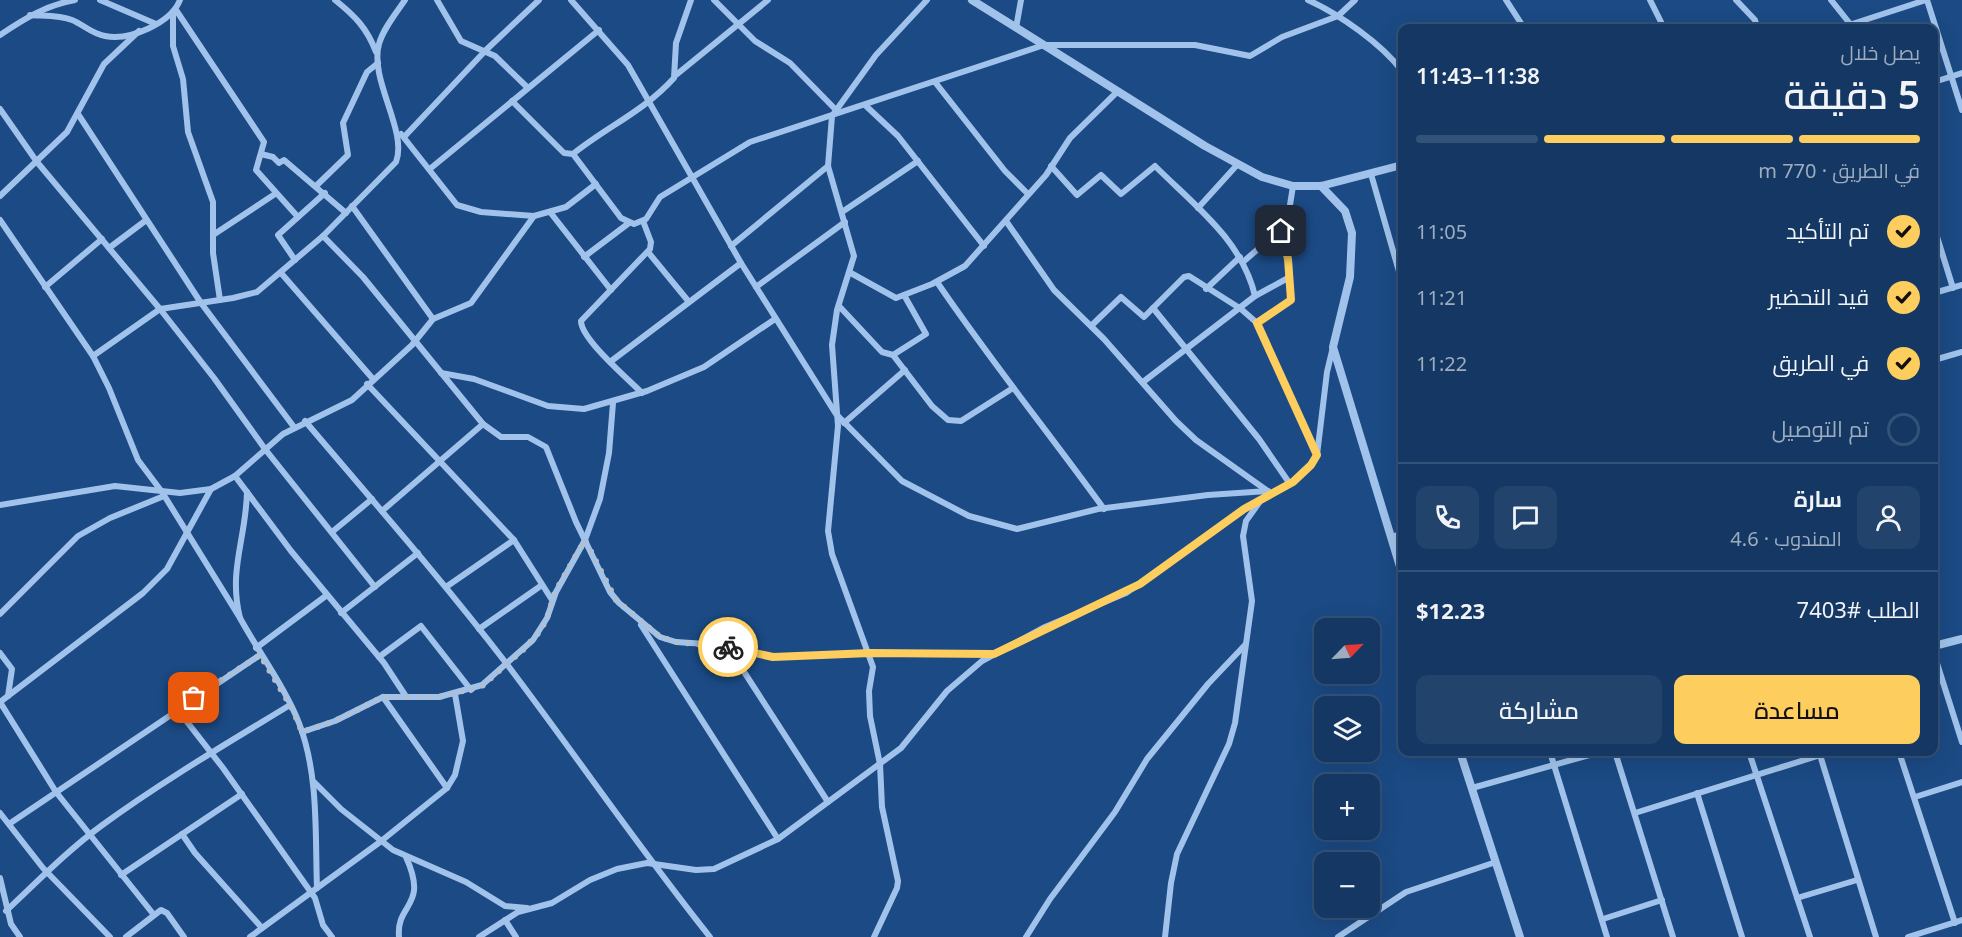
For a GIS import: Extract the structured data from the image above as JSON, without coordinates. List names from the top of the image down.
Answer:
{
  "north": "top right",
  "page": {
    "heading": ["5 دقيقة", "يصل خلال", "11:38–11:43"],
    "panel": [
      "سارة",
      "المندوب · 4.6",
      "الطلب #7403",
      "$12.23"
    ],
    "bar": "في الطريق · 770 m",
    "list": [
      ["تم التأكيد", "11:05"],
      ["قيد التحضير", "11:21"],
      ["في الطريق", "11:22"],
      "تم التوصيل"
    ],
    "map_buttons": ["+", "−"],
    "buttons": ["مساعدة", "مشاركة"]
  }
}
